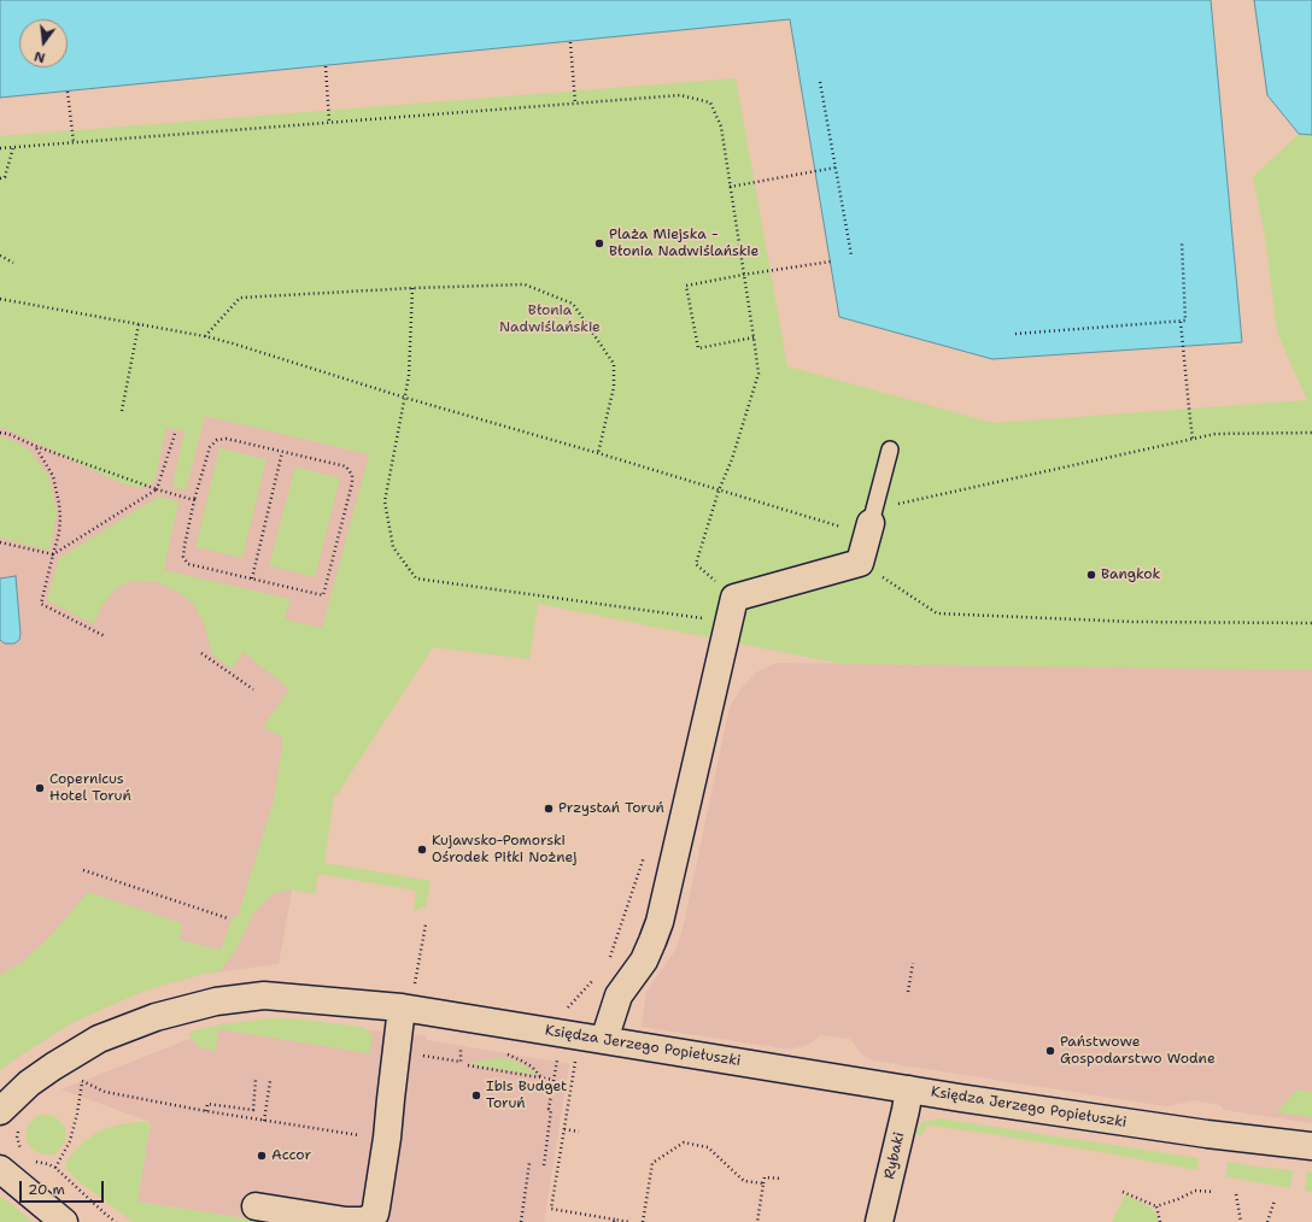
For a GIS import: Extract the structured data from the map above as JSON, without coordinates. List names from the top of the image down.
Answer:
{
  "streets": {
    "street": ["Księdza Jerzego Popiełuszki", "Rybaki"]
  },
  "crossings": [
    ["Księdza Jerzego Popiełuszki", "Rybaki"]
  ],
  "parks": ["Błonia Nadwiślańskie"],
  "places": [
    "Plaża Miejska - Błonia Nadwiślańskie",
    "Bangkok",
    "Copernicus Hotel Toruń",
    "Przystań Toruń",
    "Kujawsko-Pomorski Ośrodek Piłki Nożnej",
    "Państwowe Gospodarstwo Wodne",
    "Ibis Budget Toruń",
    "Accor"
  ],
  "scale_bar": "20 m",
  "north": "bottom"
}
